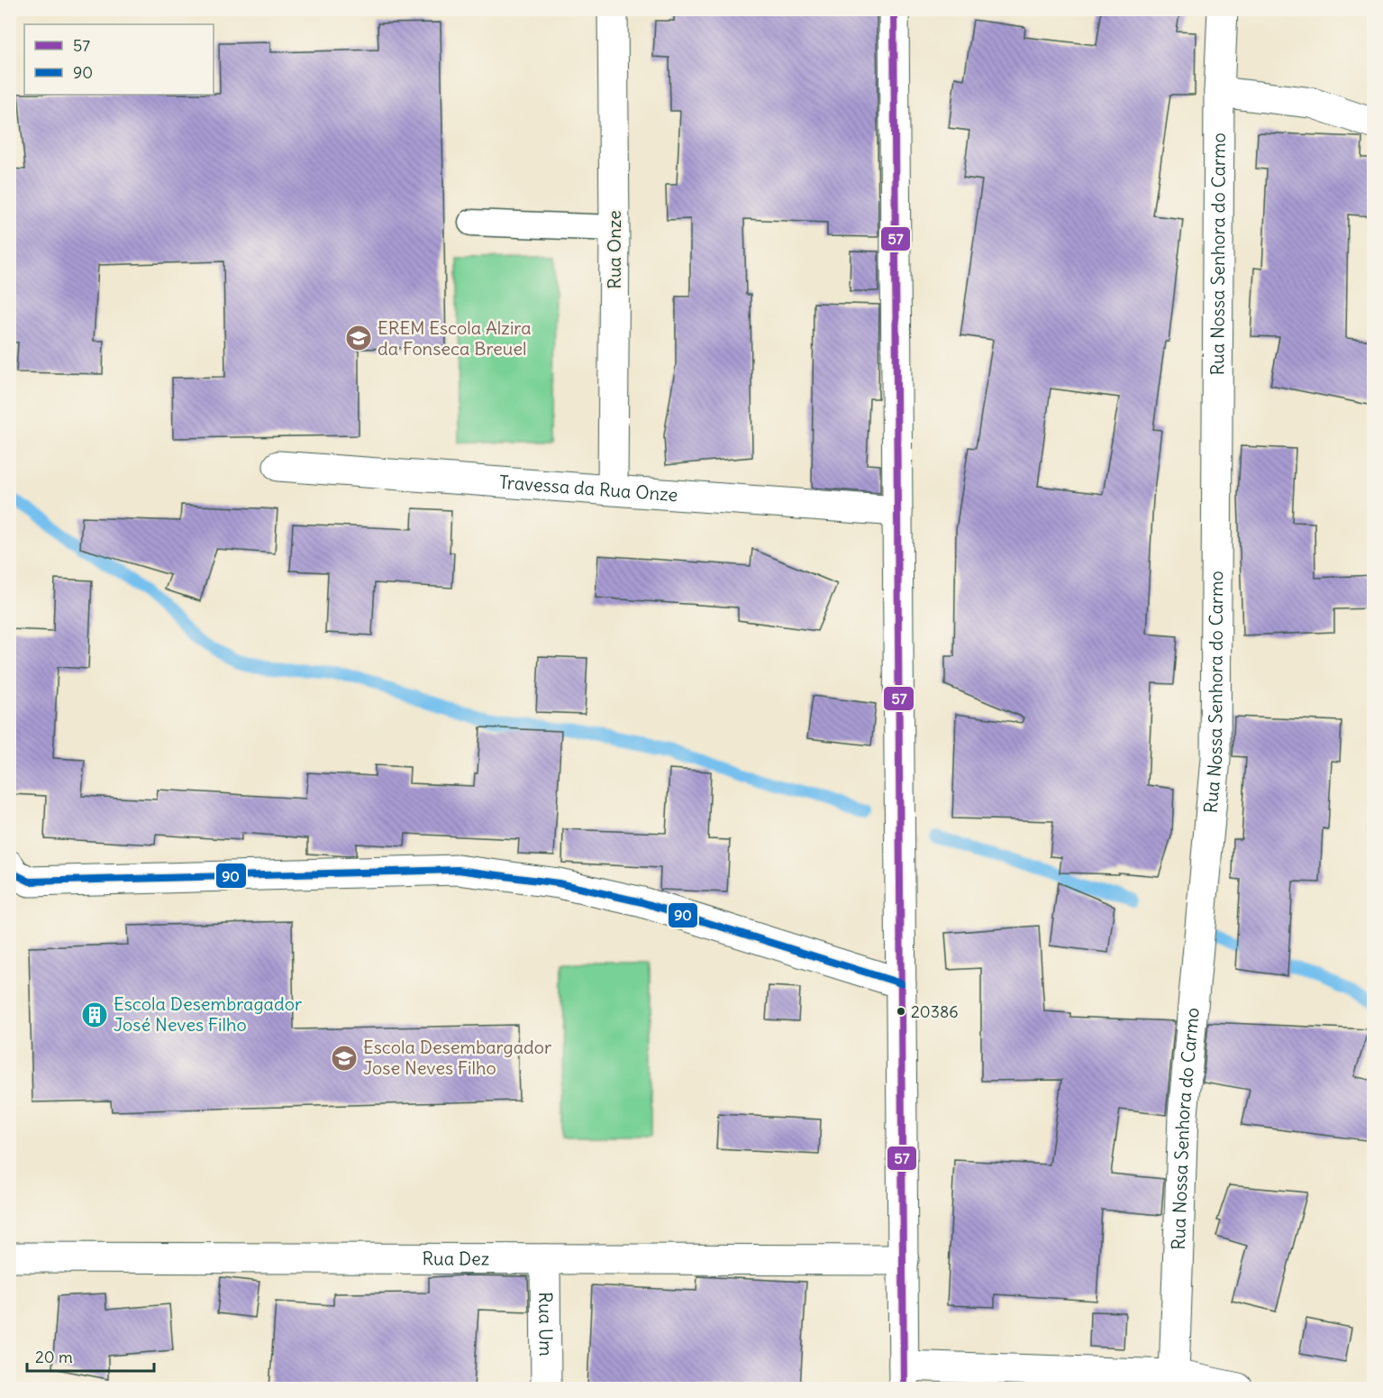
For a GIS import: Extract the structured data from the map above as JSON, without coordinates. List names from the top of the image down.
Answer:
{
  "streets": {
    "street": [
      "Rua Onze",
      "Rua Nossa Senhora do Carmo",
      "Travessa da Rua Onze",
      "Rua Dez",
      "Rua Um"
    ]
  },
  "crossings": [
    ["Rua Onze", "Travessa da Rua Onze"],
    ["Rua Dez", "Rua Um"]
  ],
  "places": {
    "school or university": ["EREM Escola Alzira da Fonseca Breuel", "Escola Desembargador Jose Neves Filho"],
    "other": ["20386"],
    "building": ["Escola Desembragador José Neves Filho"]
  },
  "lines": ["transit line 57", "transit line 90"],
  "legend": ["57", "90"],
  "scale_bar": "20 m"
}
